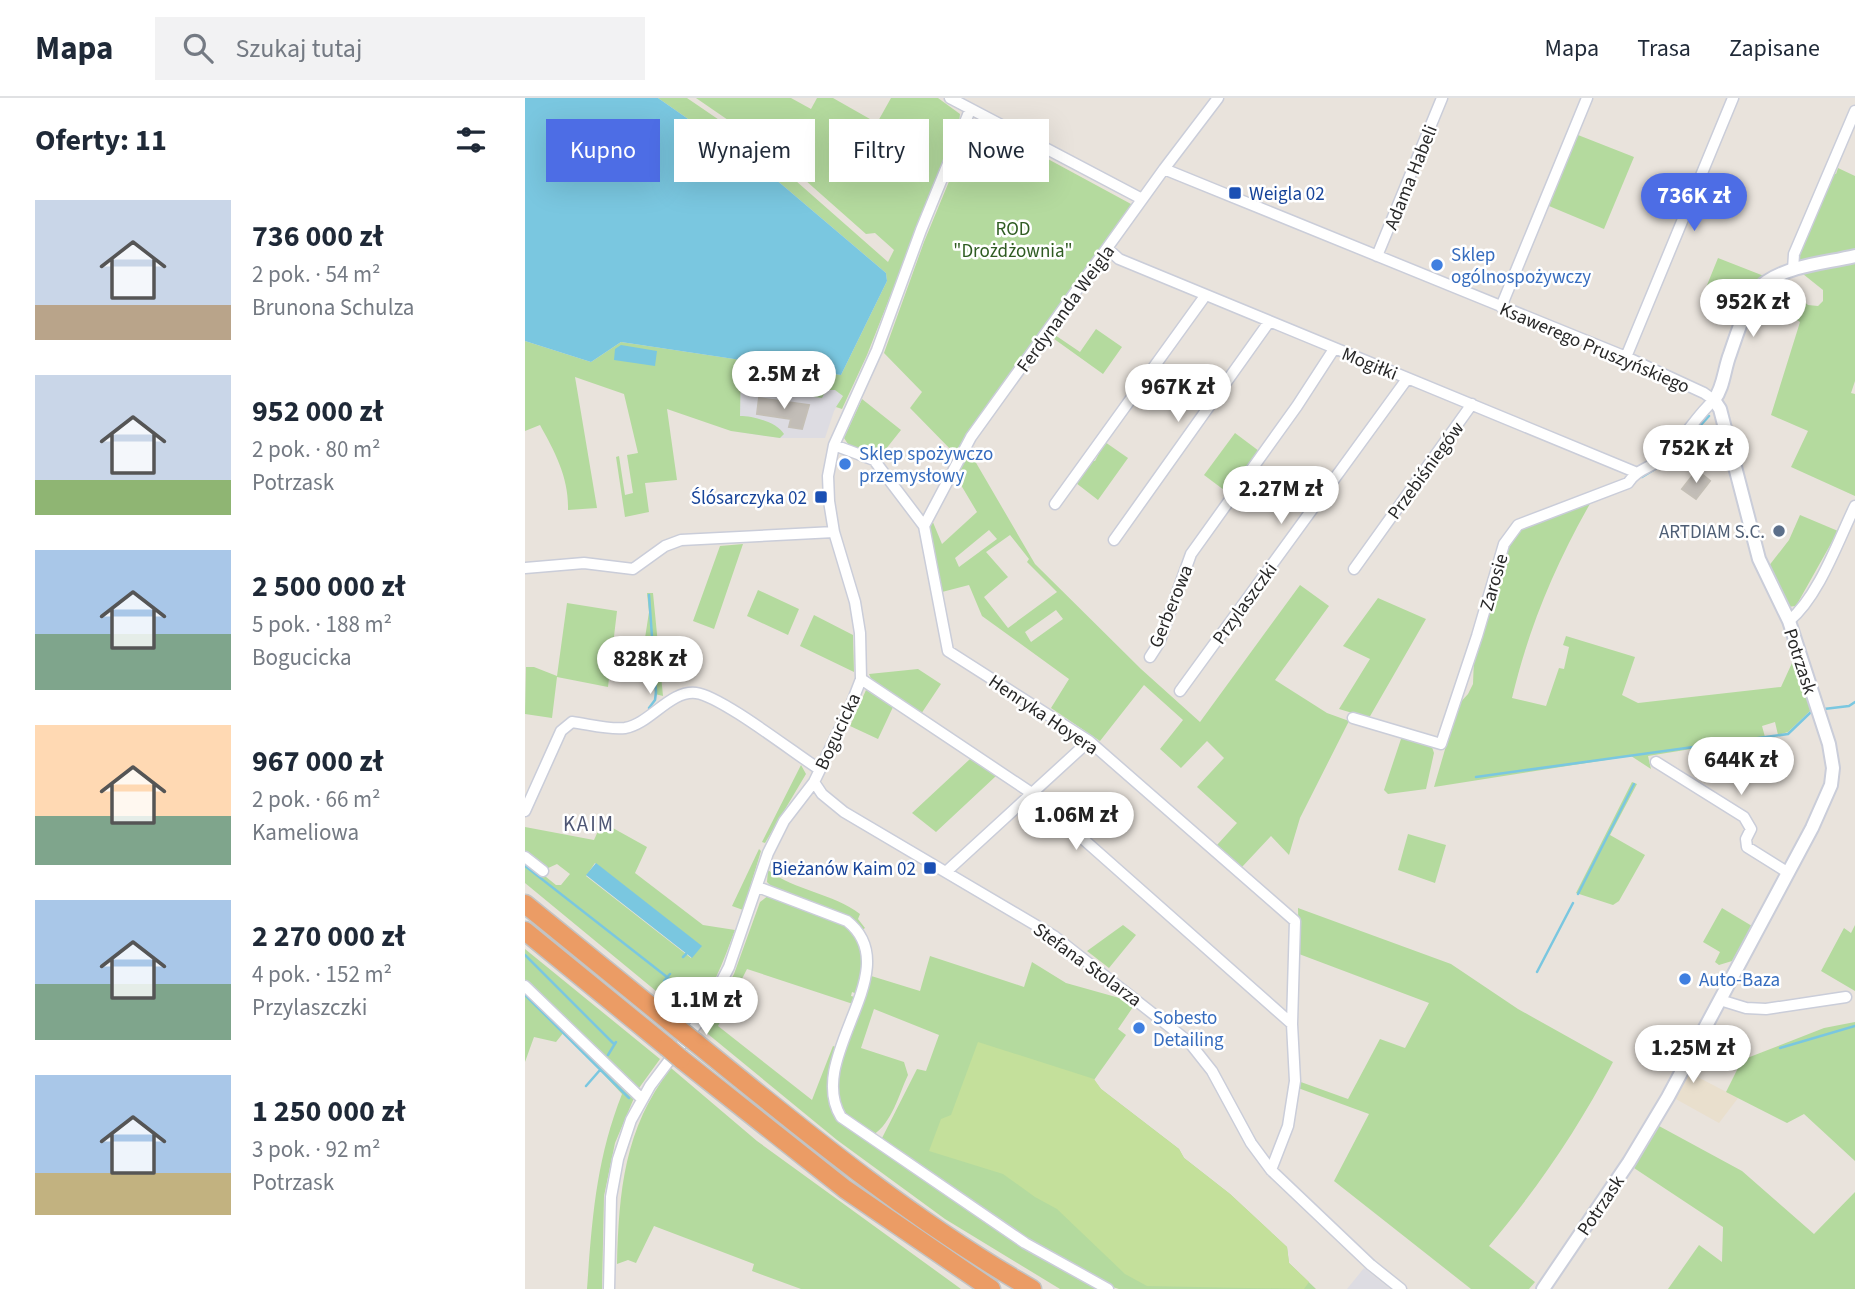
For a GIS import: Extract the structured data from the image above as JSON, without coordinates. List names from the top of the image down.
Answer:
{
  "streets": {
    "street": [
      "Adama Habeli",
      "Ferdynanda Weigla",
      "Ksawerego Pruszyńskiego",
      "Mogiłki",
      "Przebiśniegów",
      "Zarosie",
      "Przylaszczki",
      "Gerberowa",
      "Potrzask",
      "Henryka Hoyera",
      "Bogucicka",
      "Stefana Stolarza"
    ]
  },
  "crossings": [
    ["Adama Habeli", "Ksawerego Pruszyńskiego"],
    ["Ferdynanda Weigla", "Ksawerego Pruszyńskiego"],
    ["Ferdynanda Weigla", "Mogiłki"],
    ["Ferdynanda Weigla", "Henryka Hoyera"],
    ["Ksawerego Pruszyńskiego", "Zarosie"],
    ["Ksawerego Pruszyńskiego", "Potrzask"],
    ["Mogiłki", "Przebiśniegów"],
    ["Mogiłki", "Zarosie"],
    ["Mogiłki", "Przylaszczki"],
    ["Mogiłki", "Gerberowa"],
    ["Zarosie", "Potrzask"],
    ["Henryka Hoyera", "Bogucicka"],
    ["Henryka Hoyera", "Stefana Stolarza"],
    ["Bogucicka", "Stefana Stolarza"]
  ],
  "districts": ["KAIM"],
  "parks": ["ROD \"Drożdżownia\""],
  "places": {
    "transit": ["Weigla 02", "Ślósarczyka 02", "Bieżanów Kaim 02"],
    "other": [
      "Sklep ogólnospożywczy",
      "Sklep spożywczo przemysłowy",
      "ARTDIAM S.C.",
      "Auto-Baza",
      "Sobesto Detailing"
    ]
  },
  "page": {
    "header": "Mapa",
    "search": "Szukaj tutaj",
    "nav": ["Mapa", "Trasa", "Zapisane"],
    "heading": "Oferty: 11",
    "chip": [
      "Kupno",
      "Wynajem",
      "Filtry",
      "Nowe"
    ],
    "price": [
      "736K zł",
      "952K zł",
      "2.5M zł",
      "967K zł",
      "752K zł",
      "2.27M zł",
      "828K zł",
      "644K zł",
      "1.06M zł",
      "1.1M zł",
      "1.25M zł"
    ],
    "list": [
      {
        "name": "736 000 zł",
        "note": "2 pok. · 54 m² · Brunona Schulza"
      },
      {
        "name": "952 000 zł",
        "note": "2 pok. · 80 m² · Potrzask"
      },
      {
        "name": "2 500 000 zł",
        "note": "5 pok. · 188 m² · Bogucicka"
      },
      {
        "name": "967 000 zł",
        "note": "2 pok. · 66 m² · Kameliowa"
      },
      {
        "name": "2 270 000 zł",
        "note": "4 pok. · 152 m² · Przylaszczki"
      },
      {
        "name": "1 250 000 zł",
        "note": "3 pok. · 92 m² · Potrzask"
      }
    ]
  }
}
